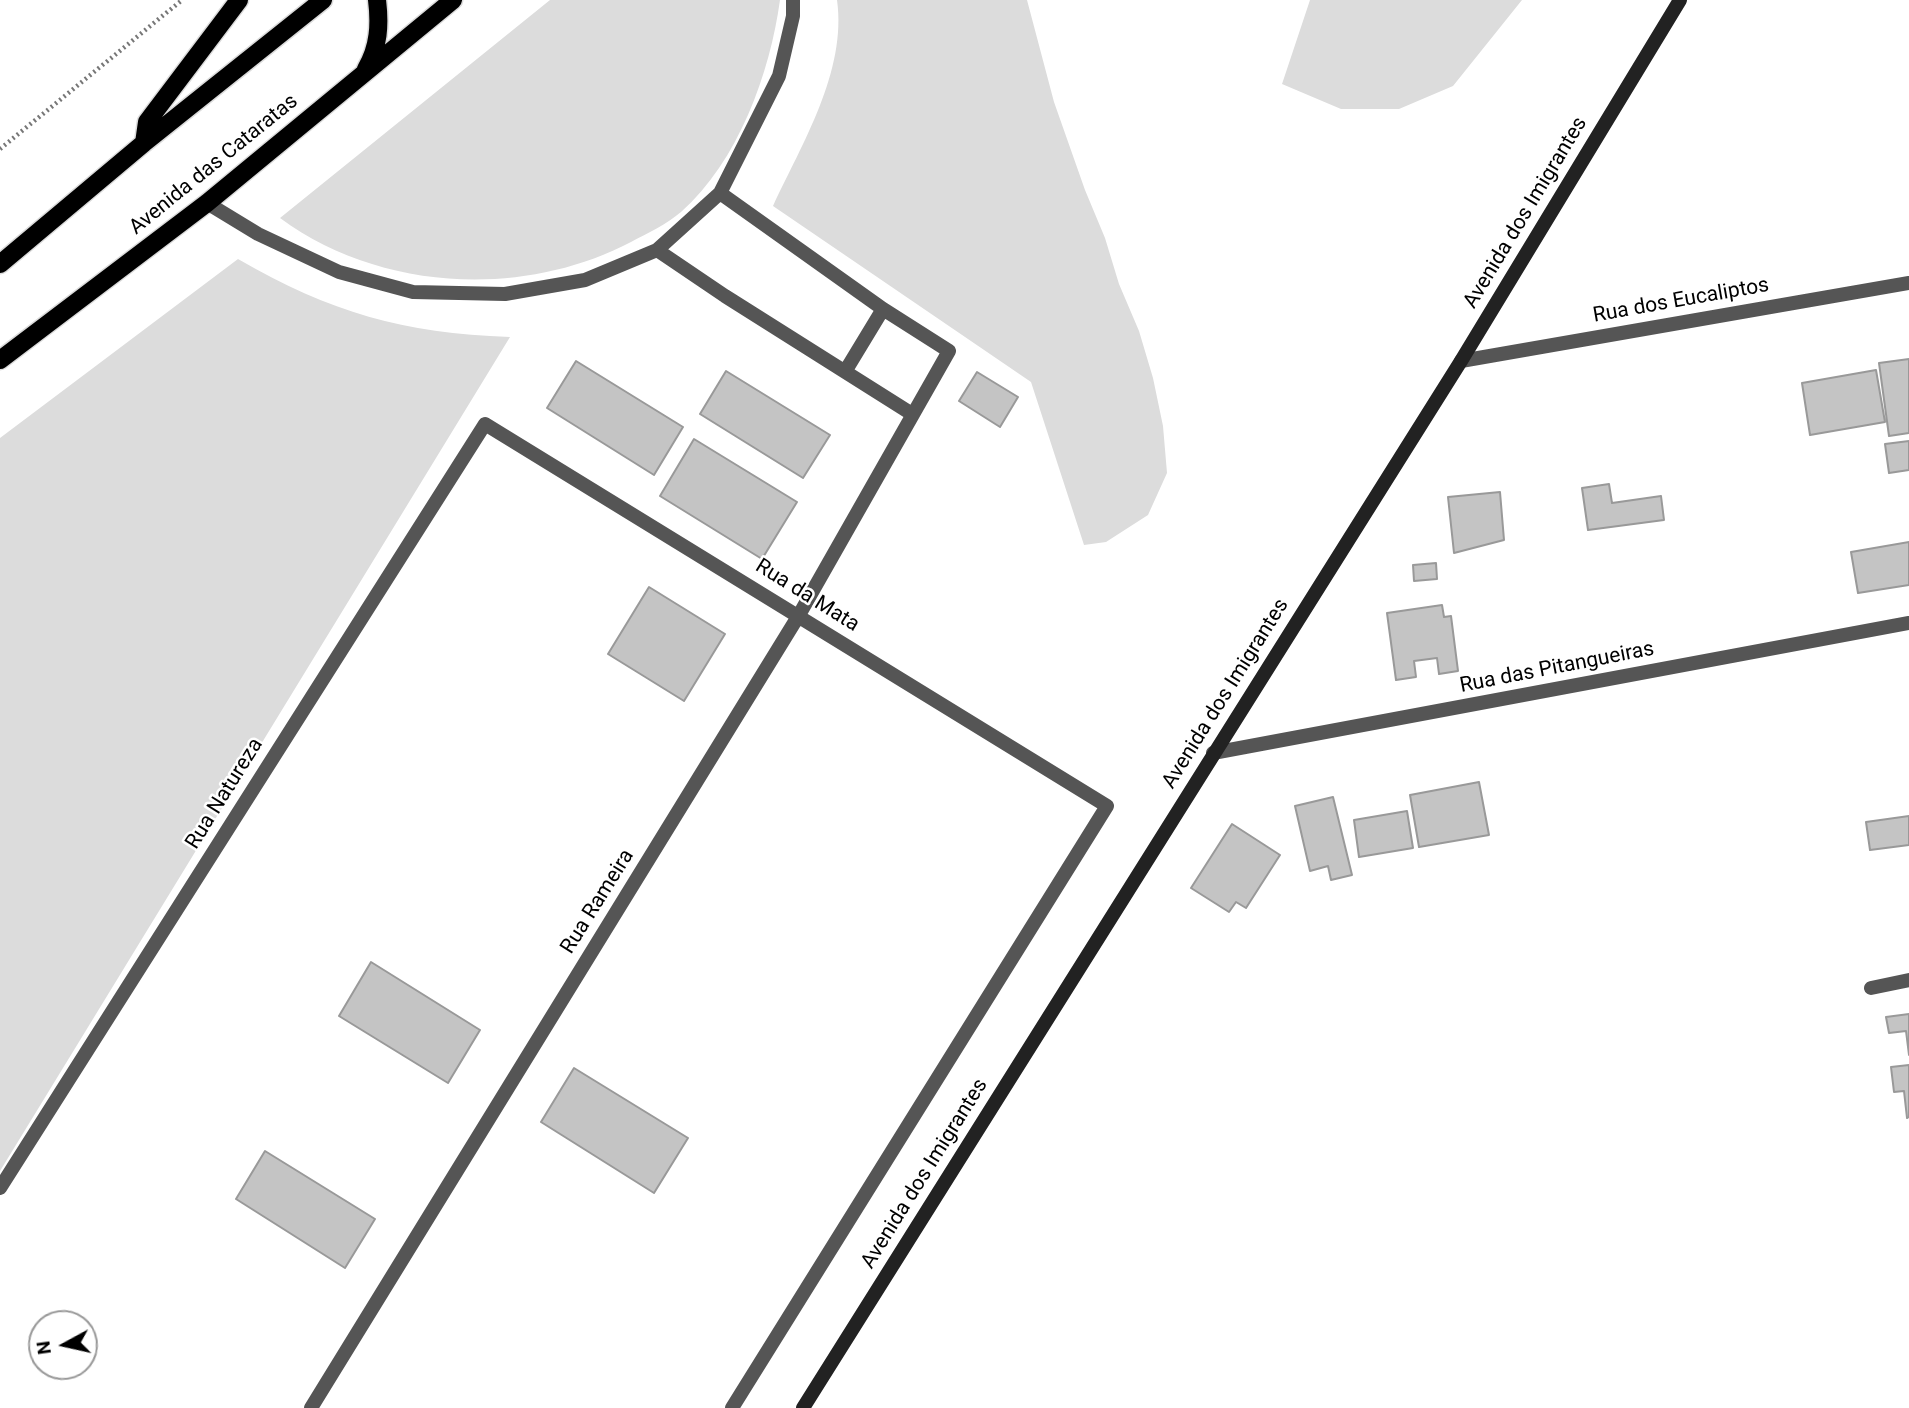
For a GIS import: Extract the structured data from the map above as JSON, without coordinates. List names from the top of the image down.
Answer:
{
  "streets": {
    "main road": ["Avenida das Cataratas"],
    "street": [
      "Avenida dos Imigrantes",
      "Rua dos Eucaliptos",
      "Rua da Mata",
      "Rua das Pitangueiras",
      "Rua Natureza",
      "Rua Rameira"
    ]
  },
  "crossings": [
    ["Avenida dos Imigrantes", "Rua dos Eucaliptos"],
    ["Avenida dos Imigrantes", "Rua das Pitangueiras"],
    ["Rua da Mata", "Rua Natureza"],
    ["Rua da Mata", "Rua Rameira"]
  ],
  "north": "left"
}
